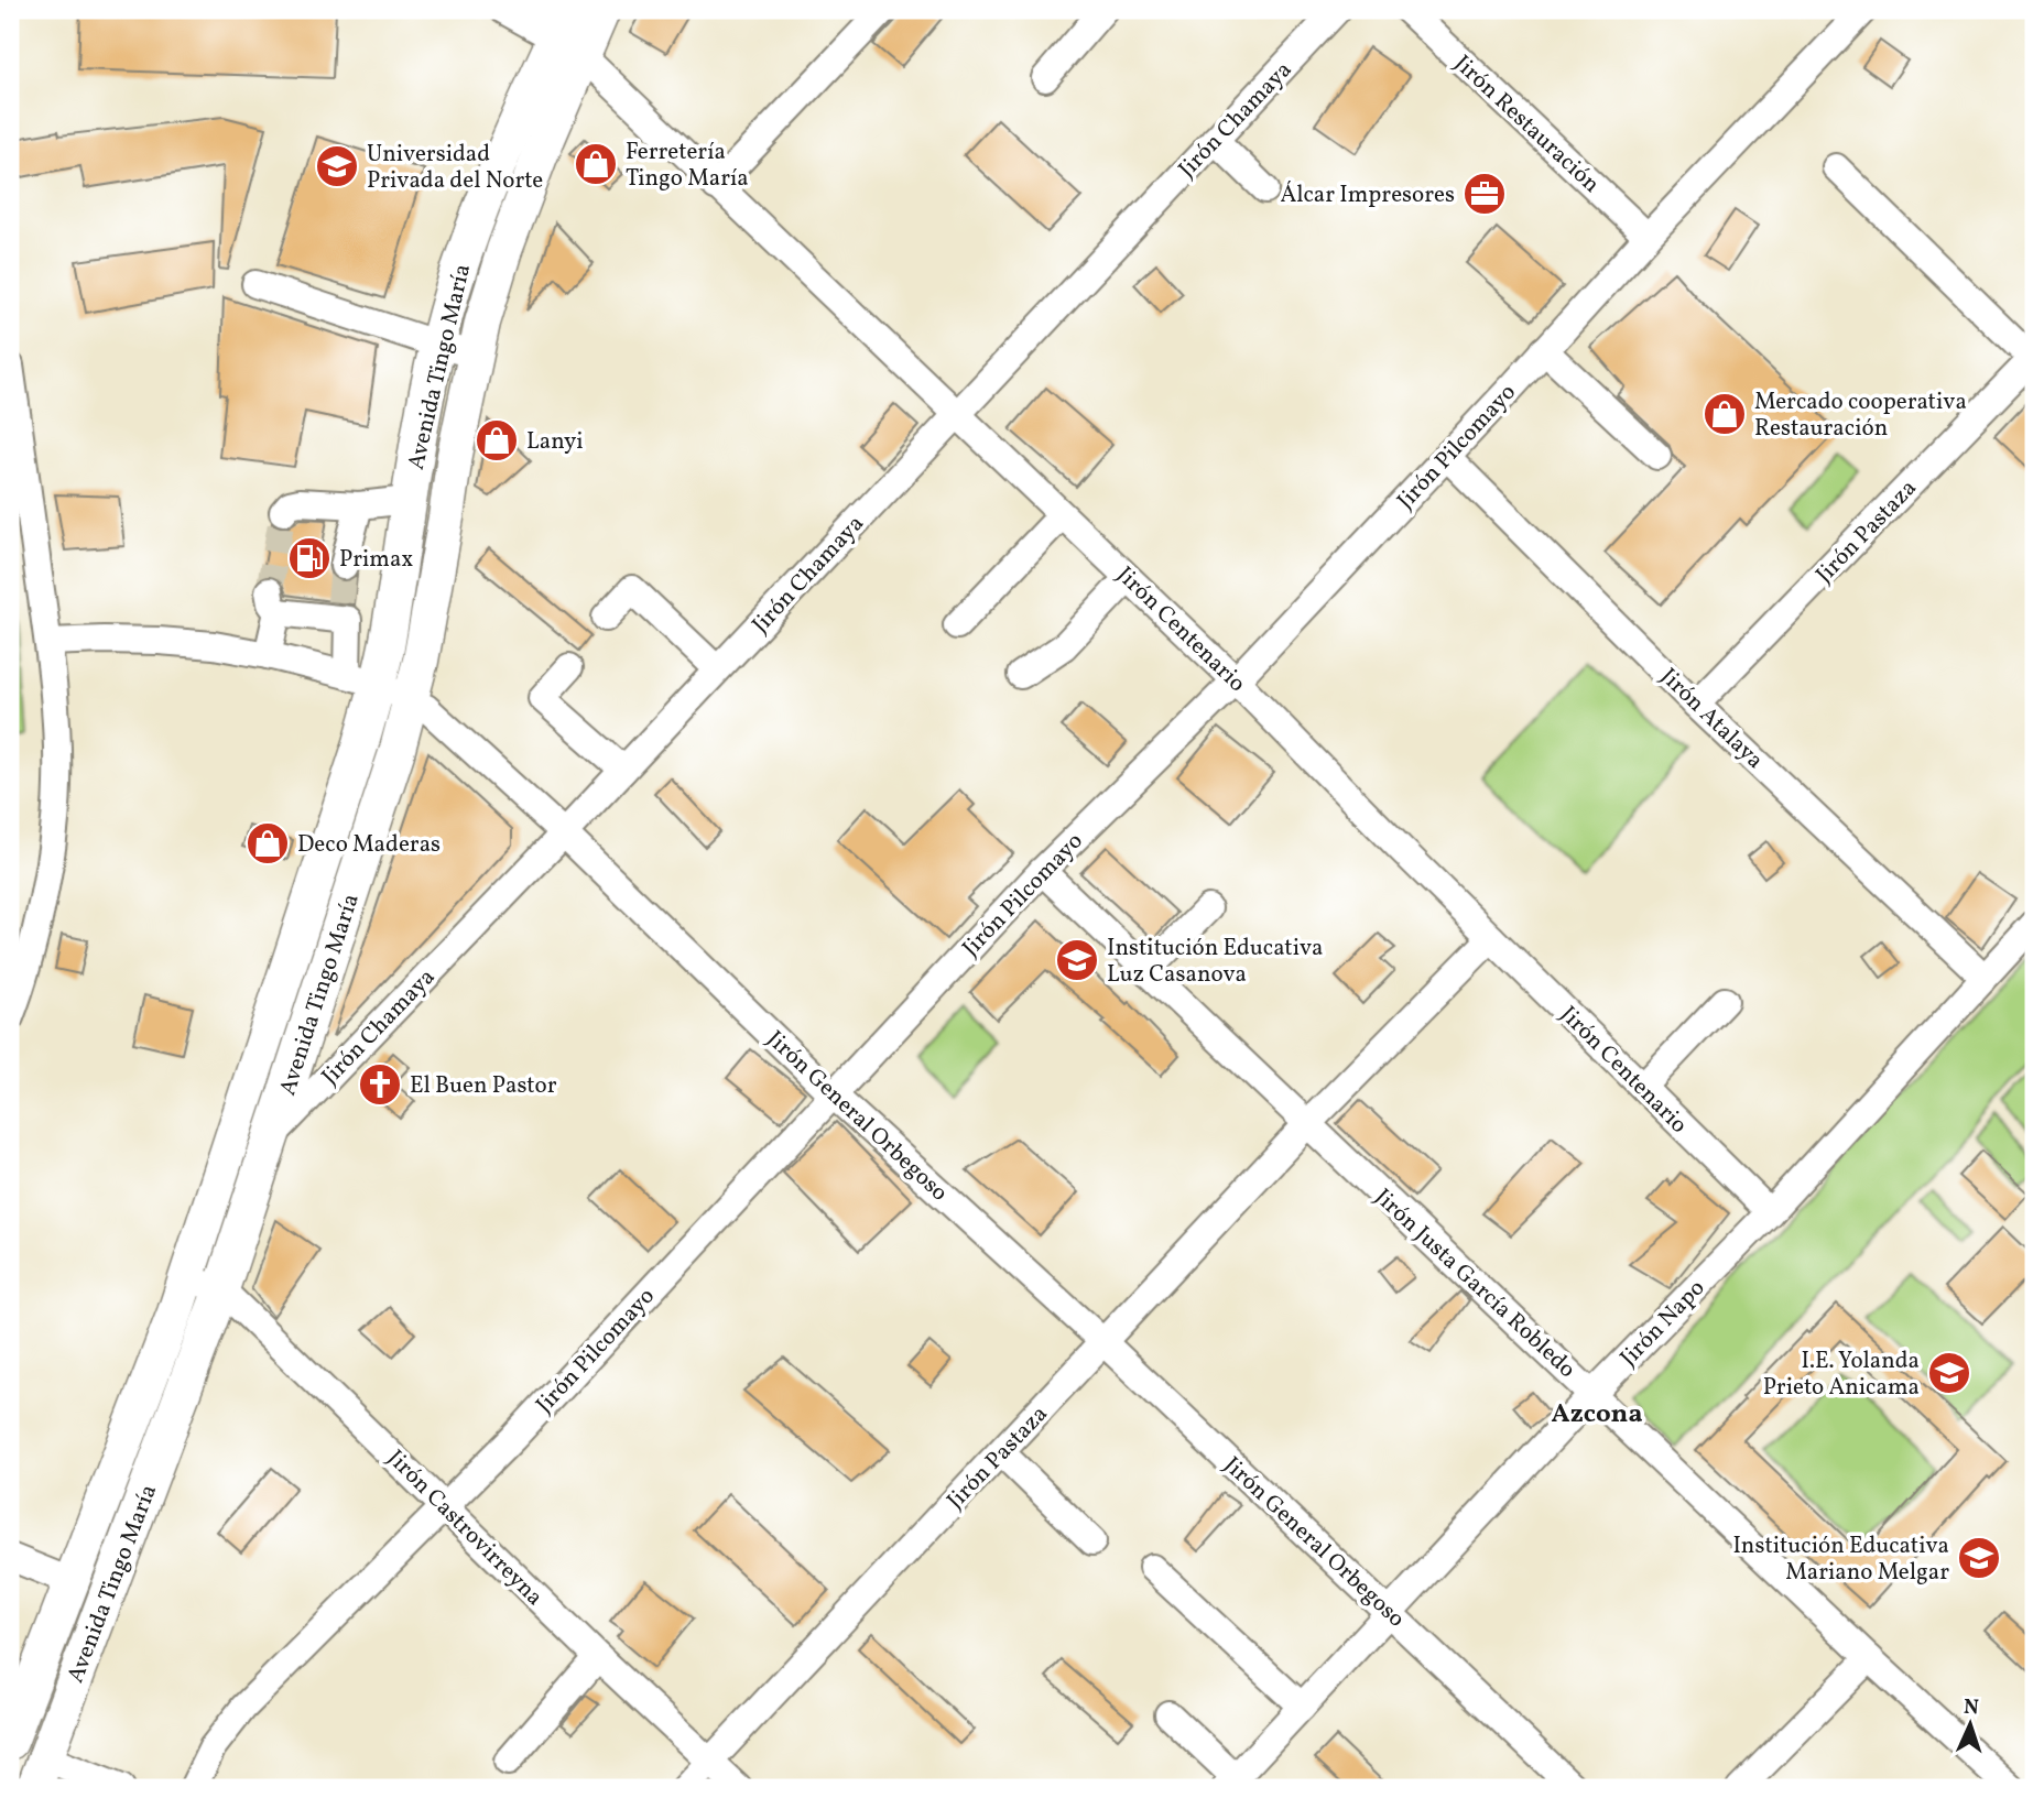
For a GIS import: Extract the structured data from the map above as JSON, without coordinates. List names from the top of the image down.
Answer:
{
  "streets": {
    "main road": ["Avenida Tingo María"],
    "street": [
      "Jirón Chamaya",
      "Jirón Restauración",
      "Jirón Pilcomayo",
      "Jirón Pastaza",
      "Jirón Centenario",
      "Jirón Atalaya",
      "Jirón General Orbegoso",
      "Jirón Justa García Robledo",
      "Jirón Napo",
      "Jirón Castrovirreyna"
    ]
  },
  "crossings": [
    ["Jirón Chamaya", "Avenida Tingo María"],
    ["Jirón Chamaya", "Jirón Centenario"],
    ["Jirón Chamaya", "Jirón General Orbegoso"],
    ["Jirón Restauración", "Jirón Pilcomayo"],
    ["Avenida Tingo María", "Jirón Centenario"],
    ["Avenida Tingo María", "Jirón General Orbegoso"],
    ["Avenida Tingo María", "Jirón Castrovirreyna"],
    ["Jirón Pilcomayo", "Jirón Centenario"],
    ["Jirón Pilcomayo", "Jirón Atalaya"],
    ["Jirón Pilcomayo", "Jirón General Orbegoso"],
    ["Jirón Pilcomayo", "Jirón Justa García Robledo"],
    ["Jirón Pilcomayo", "Jirón Castrovirreyna"],
    ["Jirón Pastaza", "Jirón Centenario"],
    ["Jirón Pastaza", "Jirón Atalaya"],
    ["Jirón Pastaza", "Jirón General Orbegoso"],
    ["Jirón Pastaza", "Jirón Justa García Robledo"],
    ["Jirón Pastaza", "Jirón Castrovirreyna"],
    ["Jirón Centenario", "Jirón Napo"],
    ["Jirón Atalaya", "Jirón Napo"],
    ["Jirón General Orbegoso", "Jirón Napo"],
    ["Jirón Justa García Robledo", "Jirón Napo"]
  ],
  "districts": ["Azcona"],
  "places": {
    "shop": [
      "Ferretería Tingo María",
      "Mercado cooperativa Restauración",
      "Lanyi",
      "Deco Maderas"
    ],
    "school or university": [
      "Universidad Privada del Norte",
      "Institución Educativa Luz Casanova",
      "I.E. Yolanda Prieto Anicama",
      "Institución Educativa Mariano Melgar"
    ],
    "office": ["Álcar Impresores"],
    "fuel station": ["Primax"],
    "church": ["El Buen Pastor"]
  },
  "north": "top"
}
